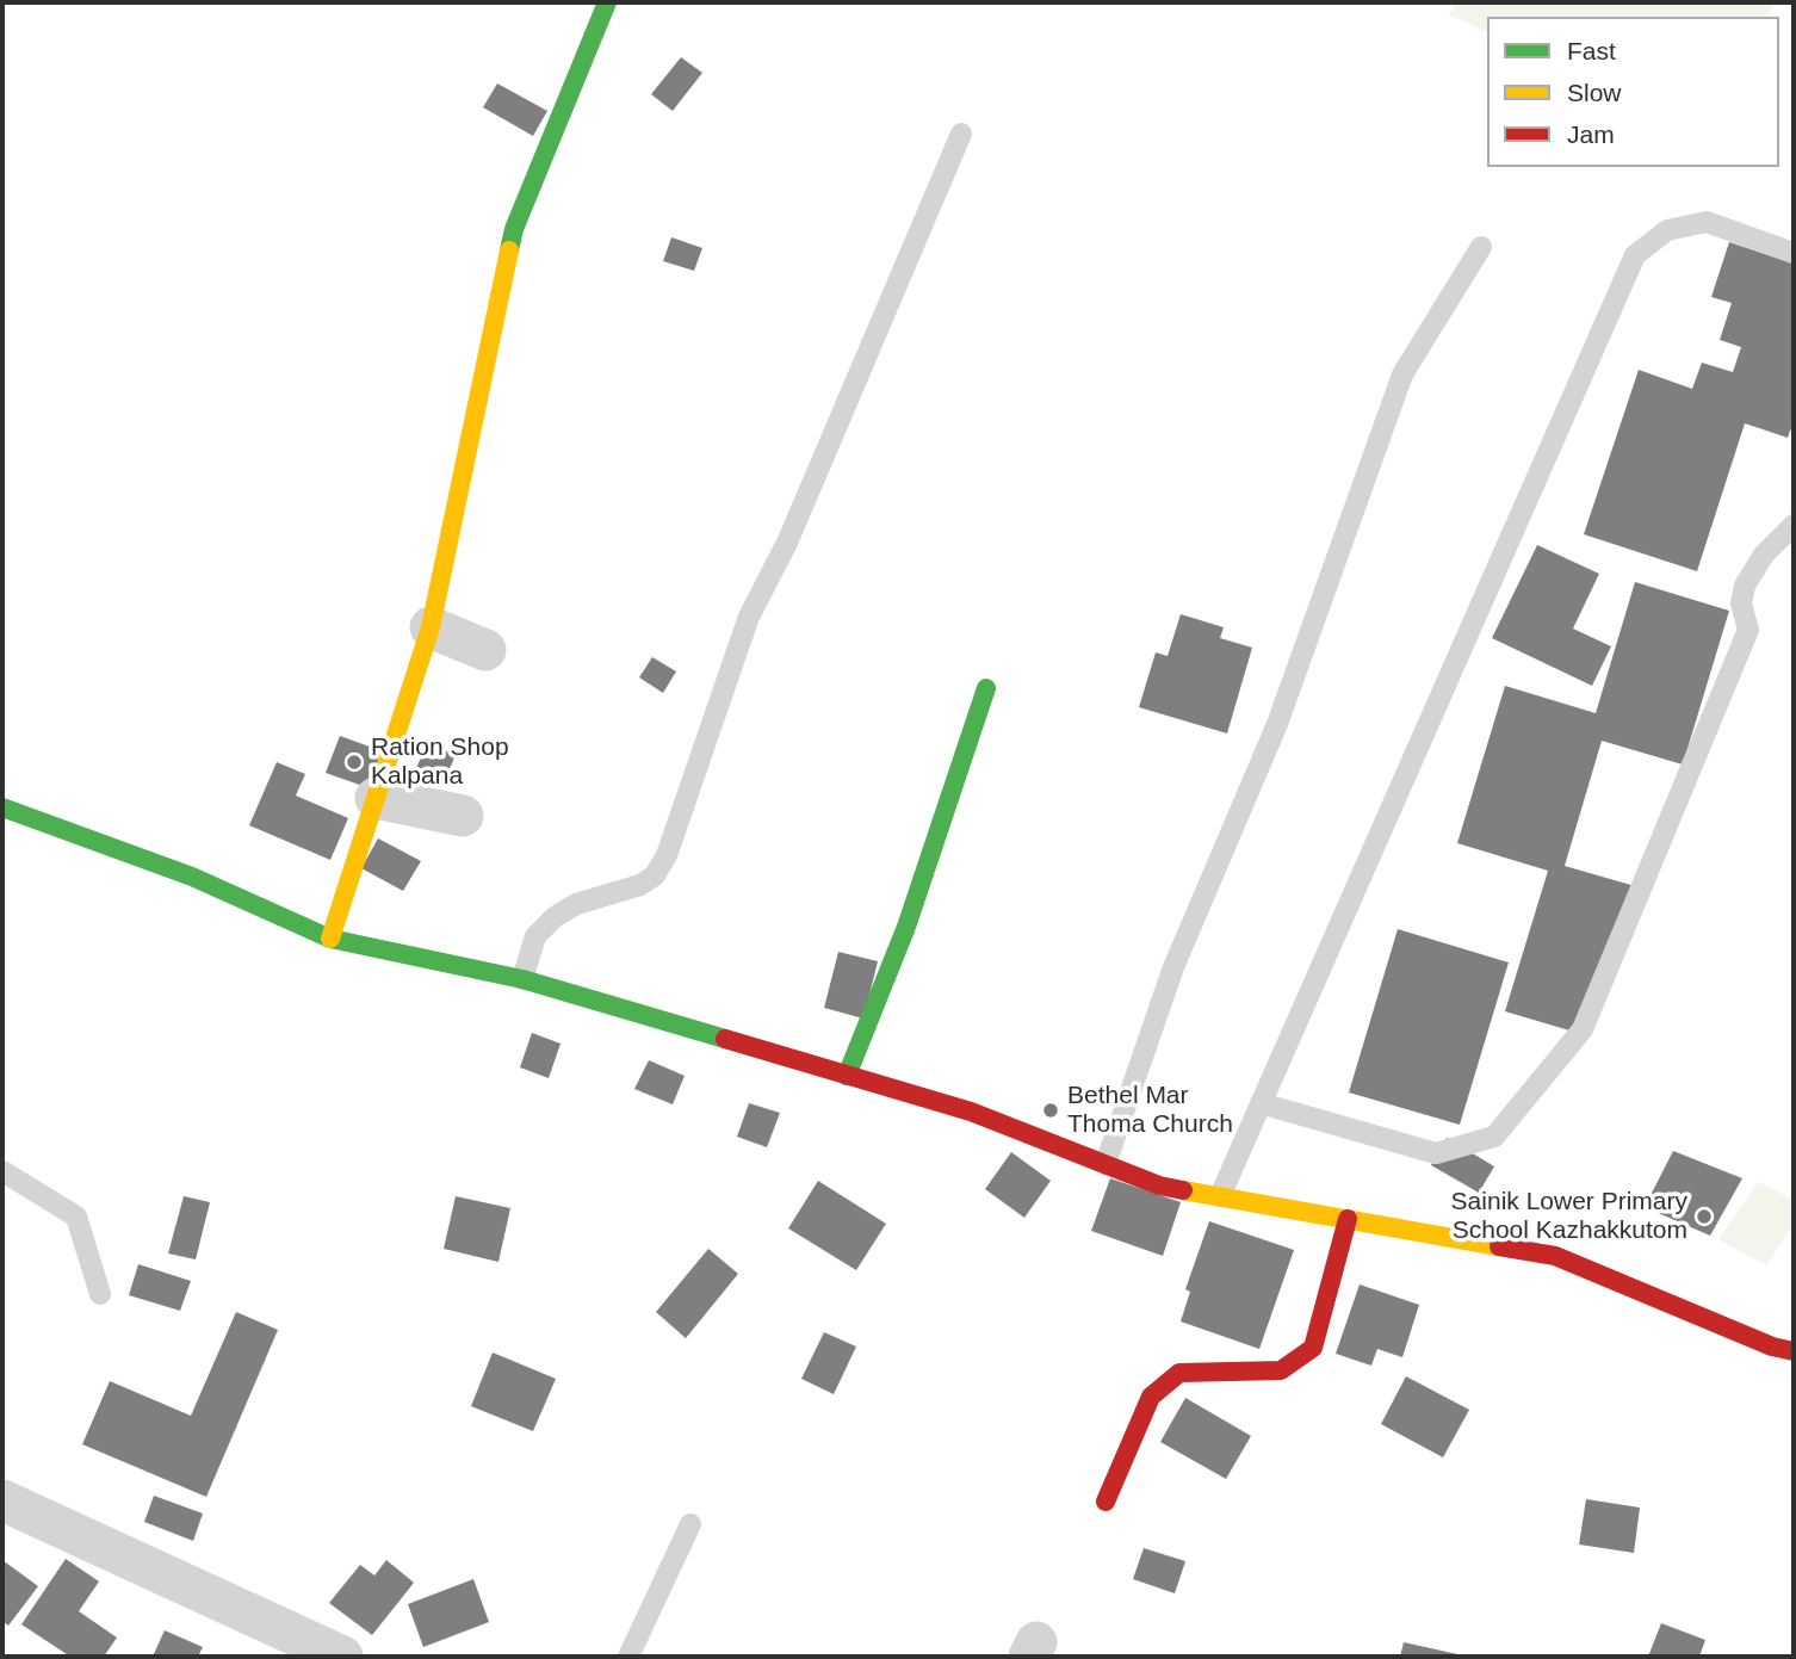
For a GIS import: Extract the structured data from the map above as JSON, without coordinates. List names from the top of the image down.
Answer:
{
  "places": ["Ration Shop Kalpana", "Bethel Mar Thoma Church", "Sainik Lower Primary School Kazhakkutom"],
  "legend": ["Fast", "Slow", "Jam"]
}
